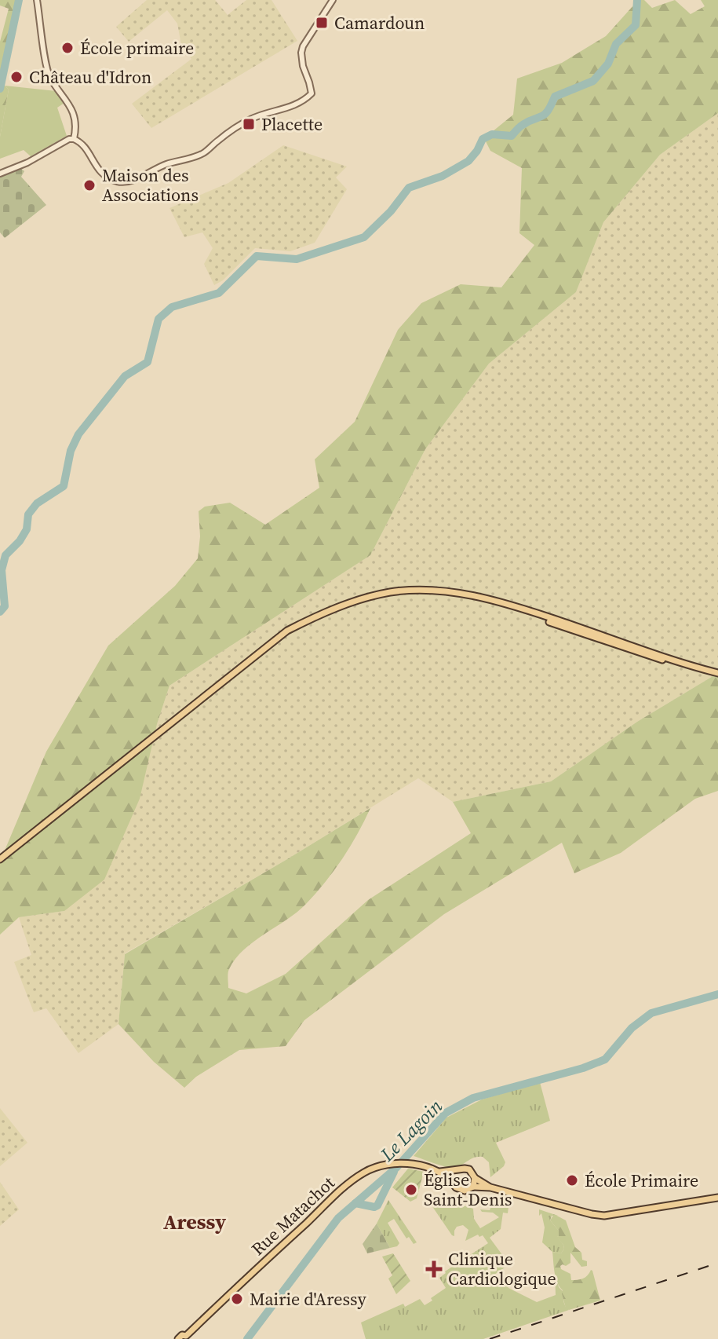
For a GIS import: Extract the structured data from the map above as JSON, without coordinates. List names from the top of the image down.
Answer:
{
  "streets": {
    "main road": ["Rue Matachot"]
  },
  "districts": ["Aressy"],
  "water": ["Le Lagoin"],
  "places": {
    "transit": ["Camardoun", "Placette"],
    "other": [
      "École primaire",
      "Château d'Idron",
      "Maison des Associations",
      "École Primaire",
      "Église Saint-Denis",
      "Mairie d'Aressy"
    ],
    "health": ["Clinique Cardiologique"]
  }
}
